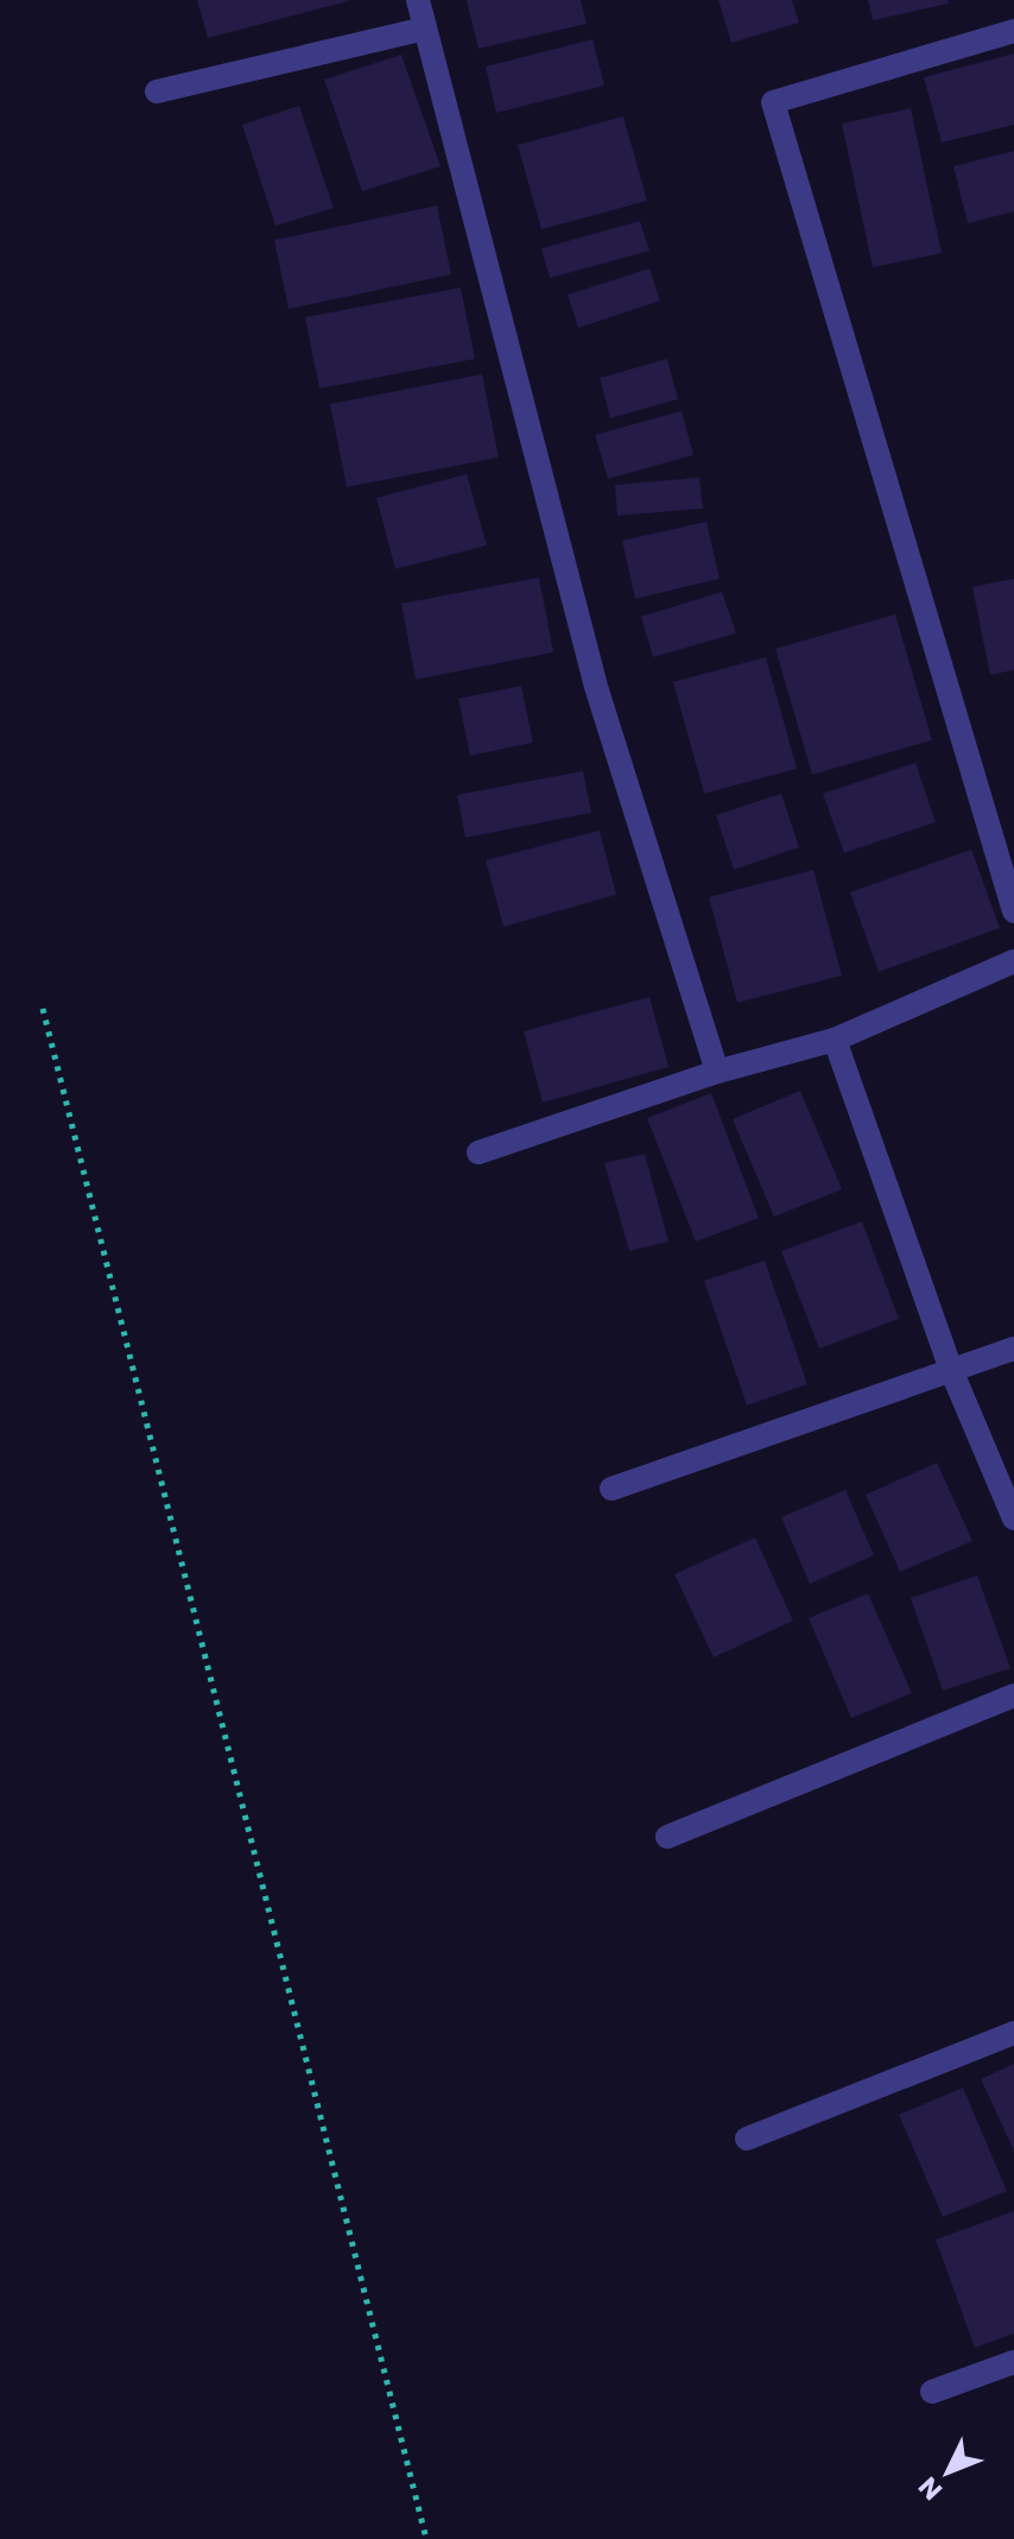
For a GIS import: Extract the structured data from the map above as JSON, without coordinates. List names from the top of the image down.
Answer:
{
  "north": "bottom left"
}
